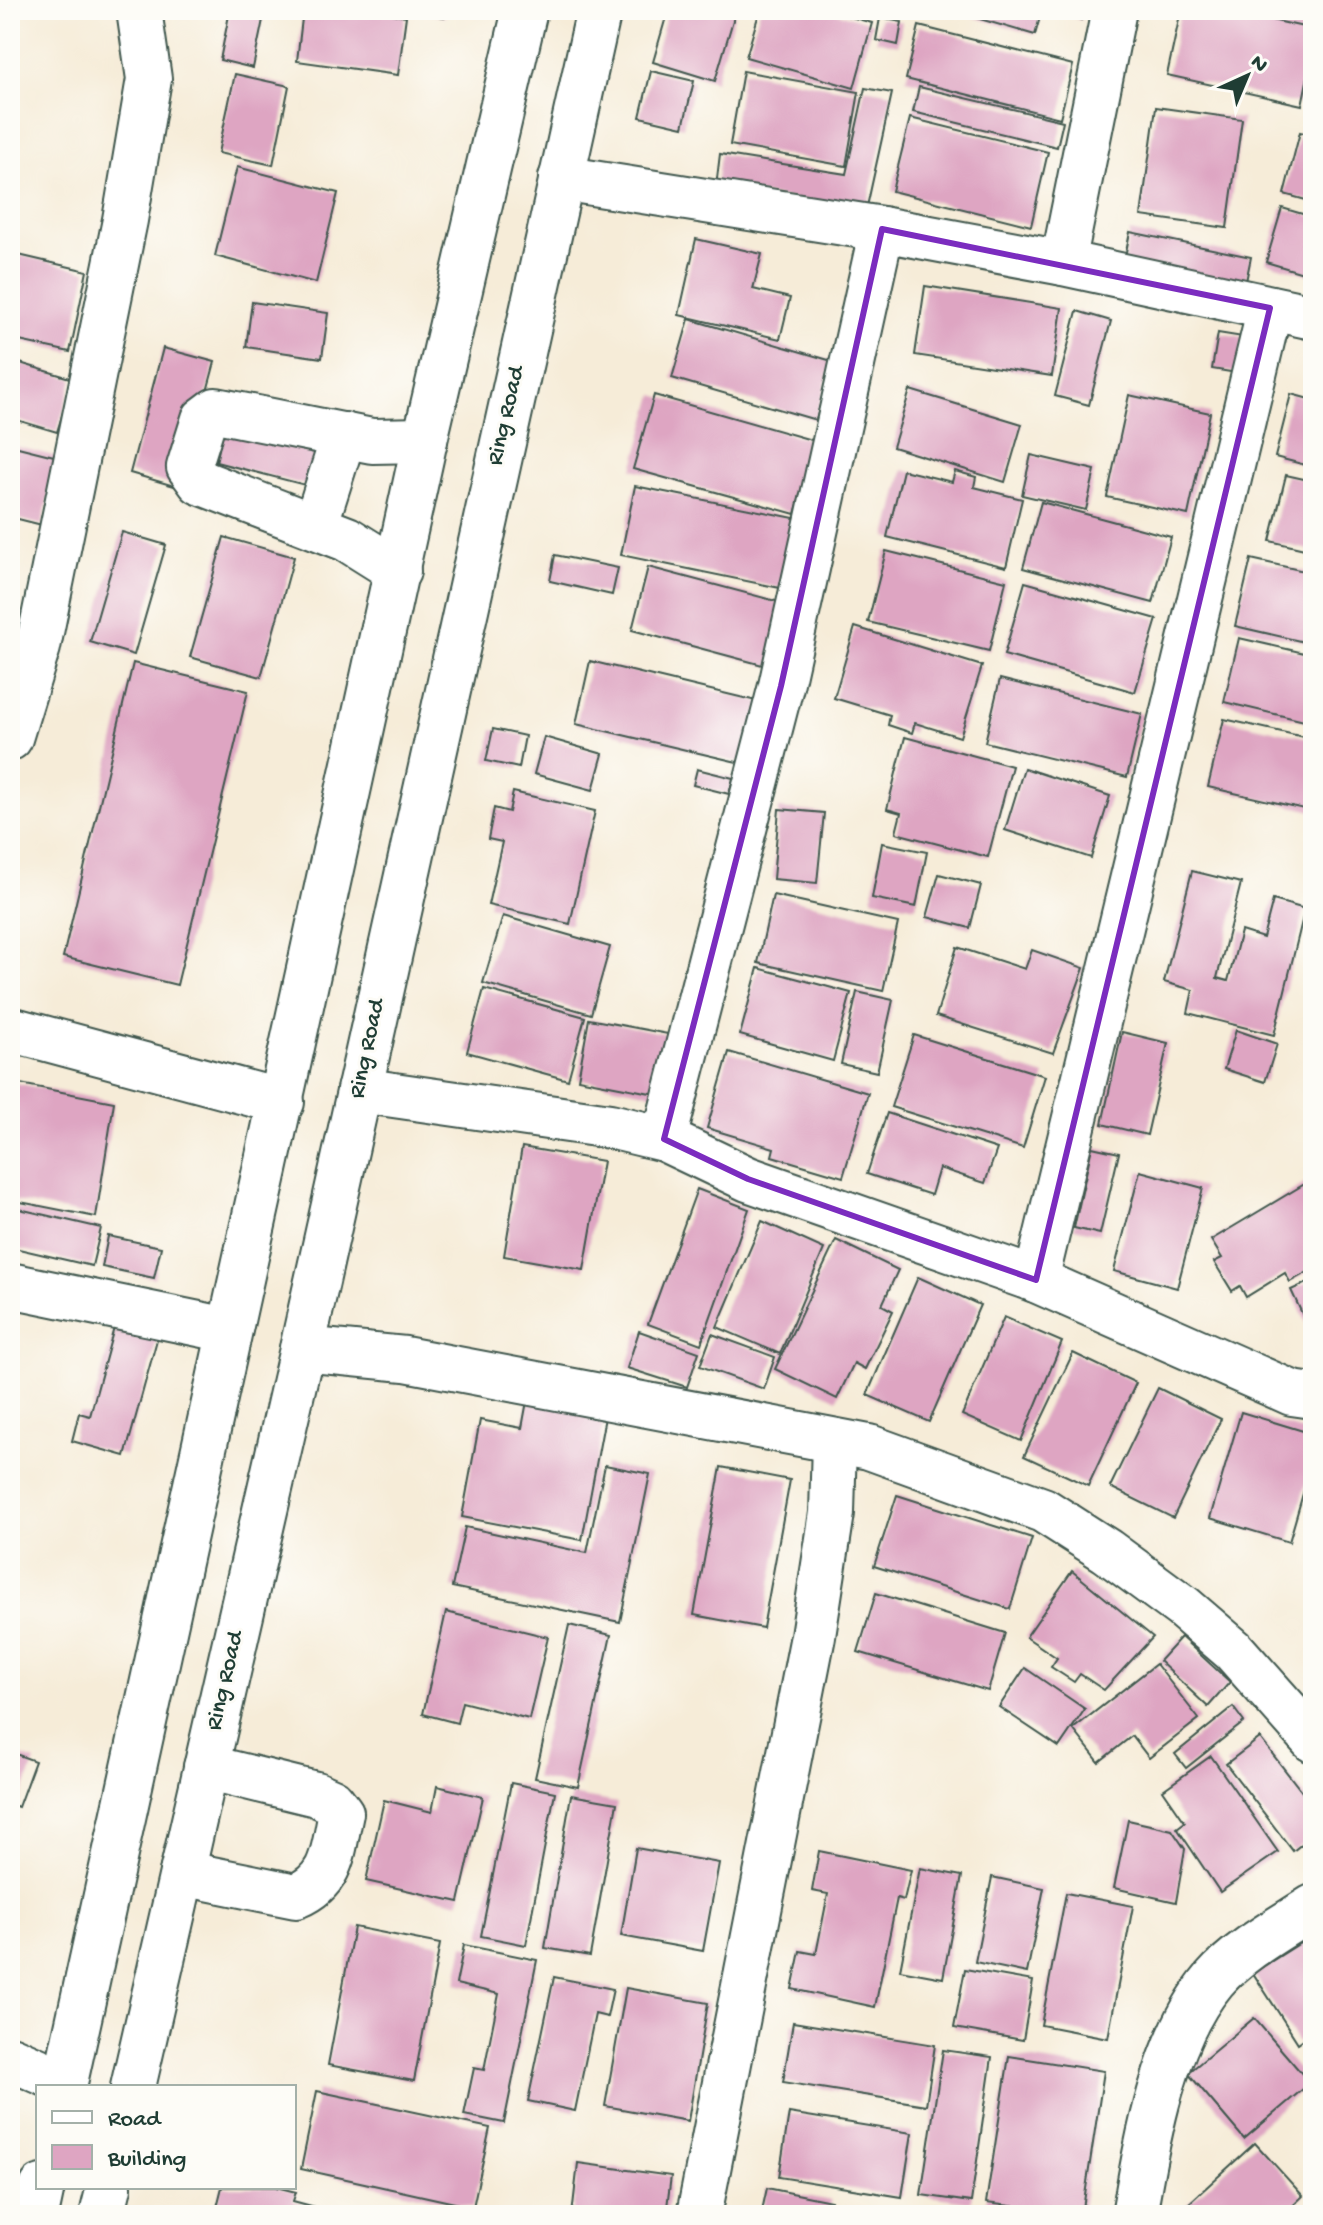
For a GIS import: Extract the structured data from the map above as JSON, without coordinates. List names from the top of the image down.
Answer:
{
  "streets": {
    "street": ["Ring Road"]
  },
  "legend": ["Road", "Building"],
  "north": "top right"
}
